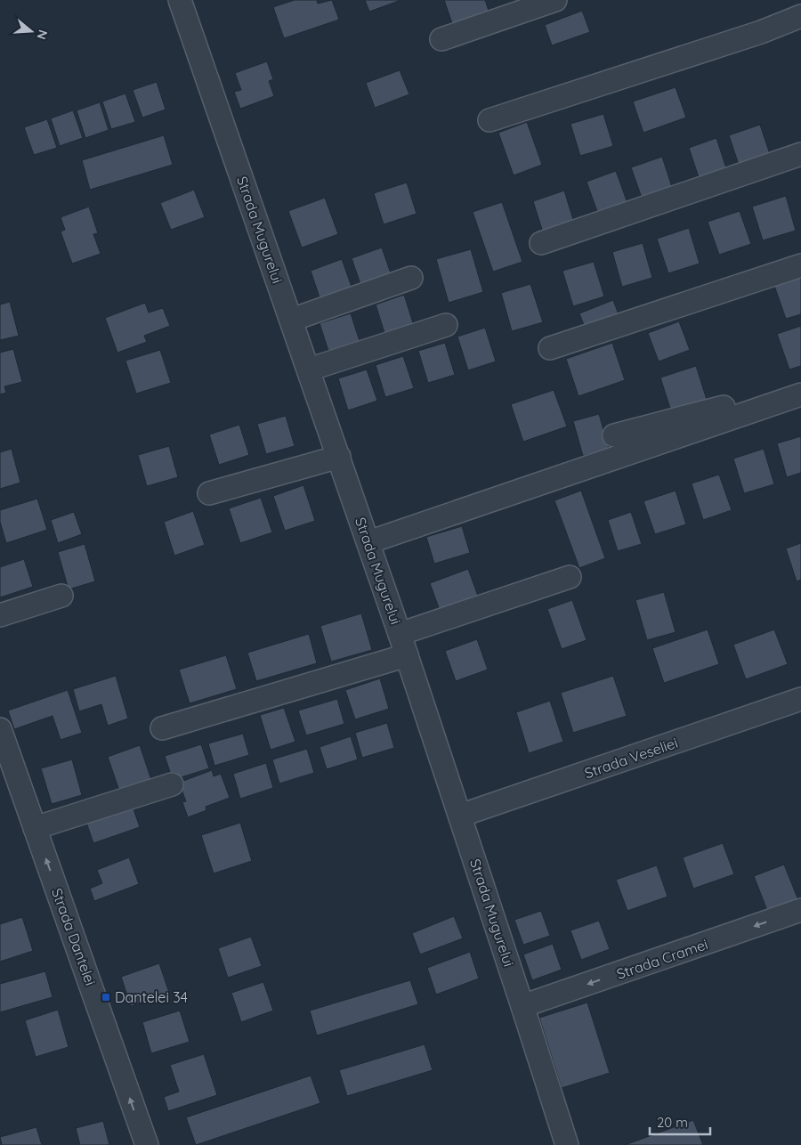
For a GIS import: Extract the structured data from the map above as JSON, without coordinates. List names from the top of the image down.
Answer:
{
  "streets": {
    "street": [
      "Strada Mugurelui",
      "Strada Veseliei",
      "Strada Dantelei",
      "Strada Cramei"
    ]
  },
  "crossings": [
    ["Strada Mugurelui", "Strada Veseliei"],
    ["Strada Mugurelui", "Strada Cramei"]
  ],
  "one_way": ["Strada Dantelei", "Strada Cramei"],
  "places": {
    "transit": ["Dantelei 34"]
  },
  "scale_bar": "20 m",
  "north": "right"
}
